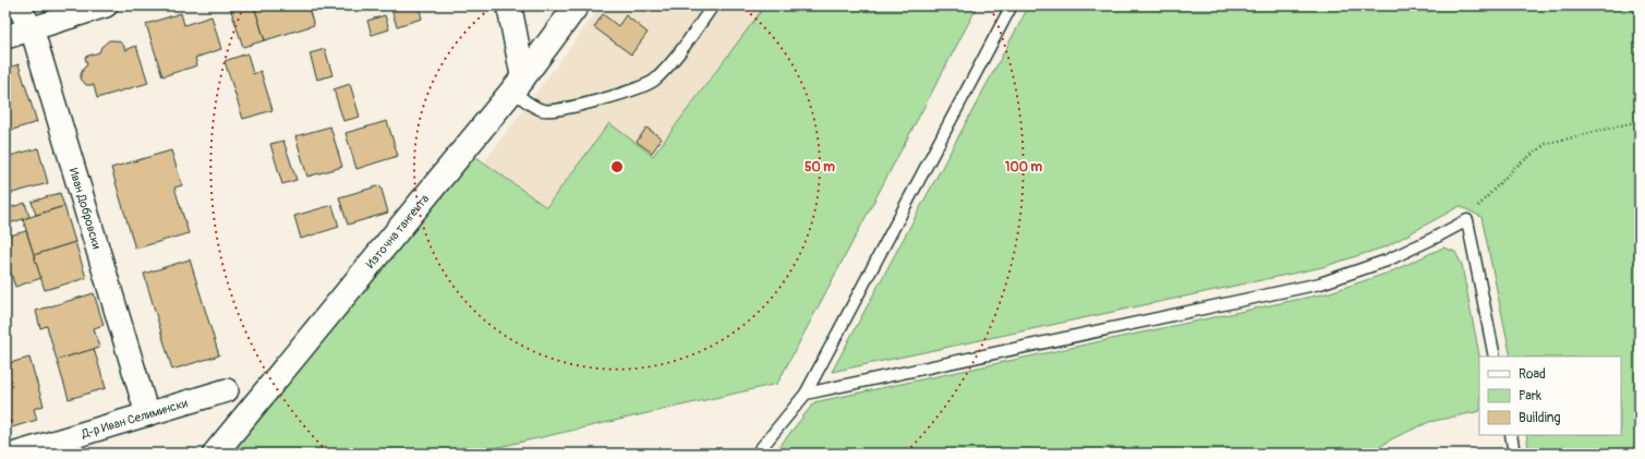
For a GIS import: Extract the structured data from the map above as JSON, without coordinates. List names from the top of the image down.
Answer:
{
  "streets": {
    "street": ["Иван Добровски", "Източна тангента", "Д-р Иван Селимински"]
  },
  "crossings": [
    ["Иван Добровски", "Д-р Иван Селимински"]
  ],
  "legend": ["Road", "Park", "Building"],
  "rings": ["50 m", "100 m"]
}
